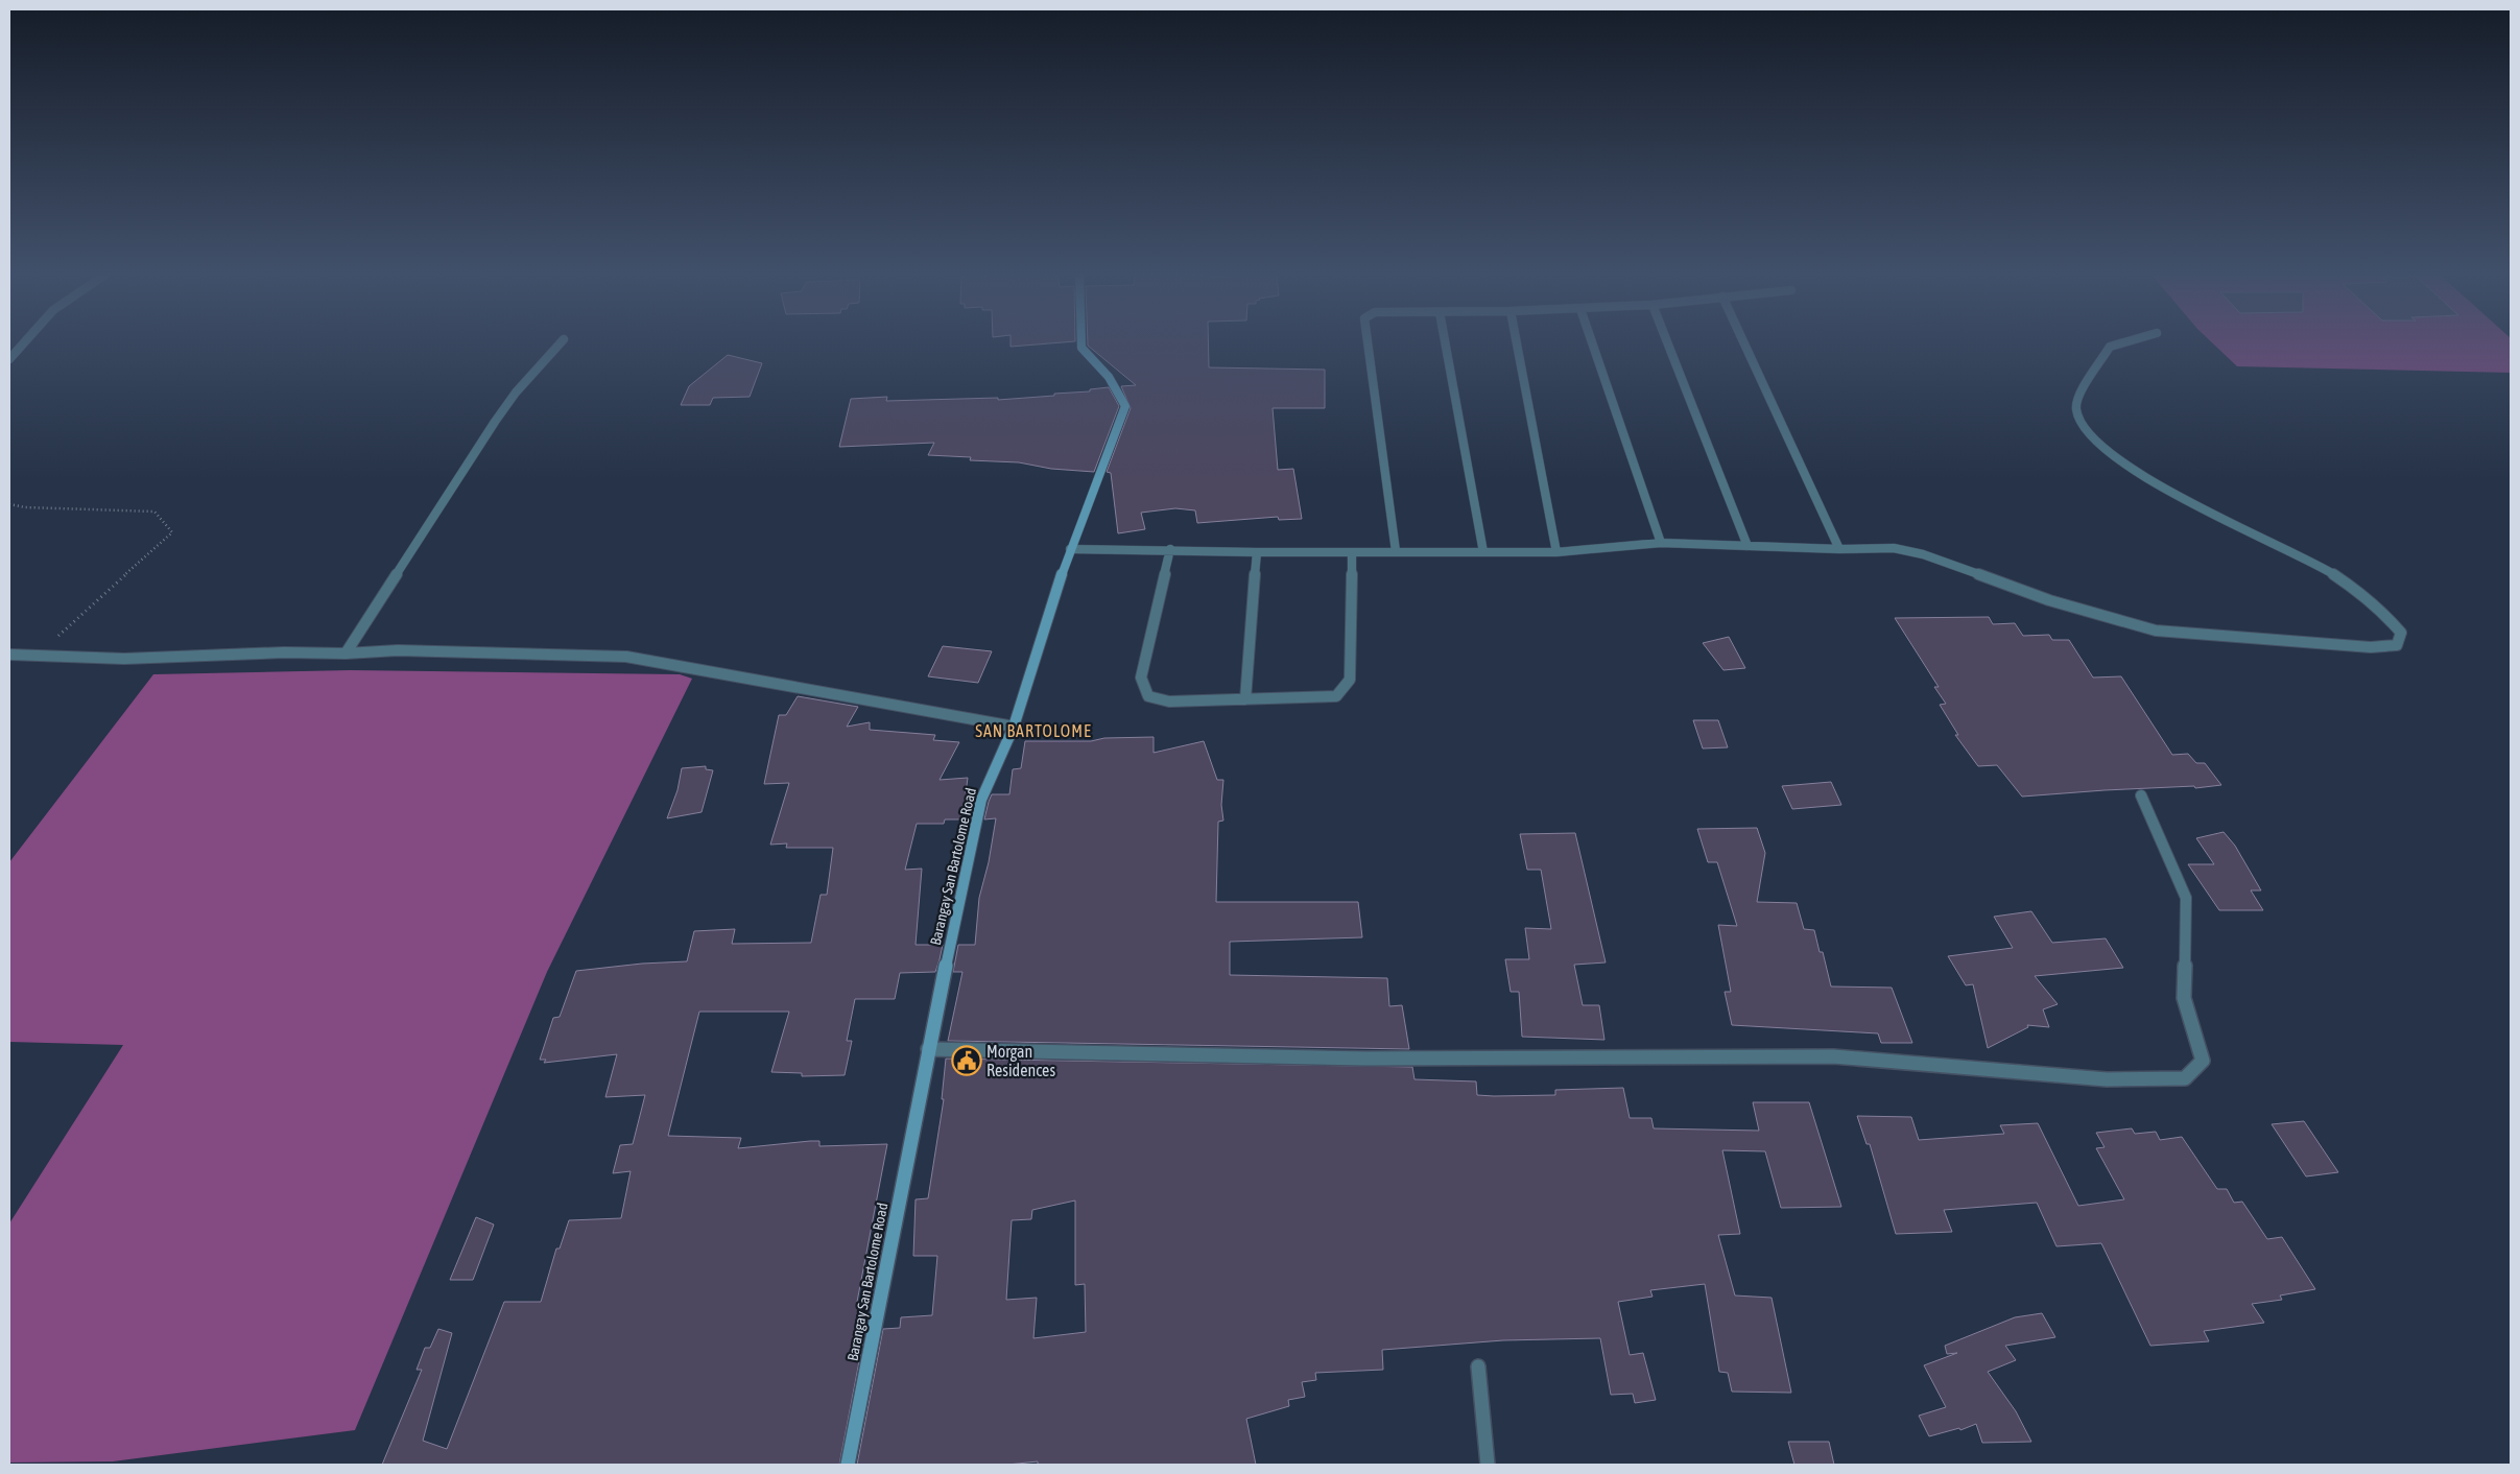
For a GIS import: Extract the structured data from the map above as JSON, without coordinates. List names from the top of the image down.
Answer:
{
  "streets": {
    "street": ["Barangay San Bartolome Road"]
  },
  "districts": ["SAN BARTOLOME"],
  "places": {
    "public building": ["Morgan Residences"]
  }
}
